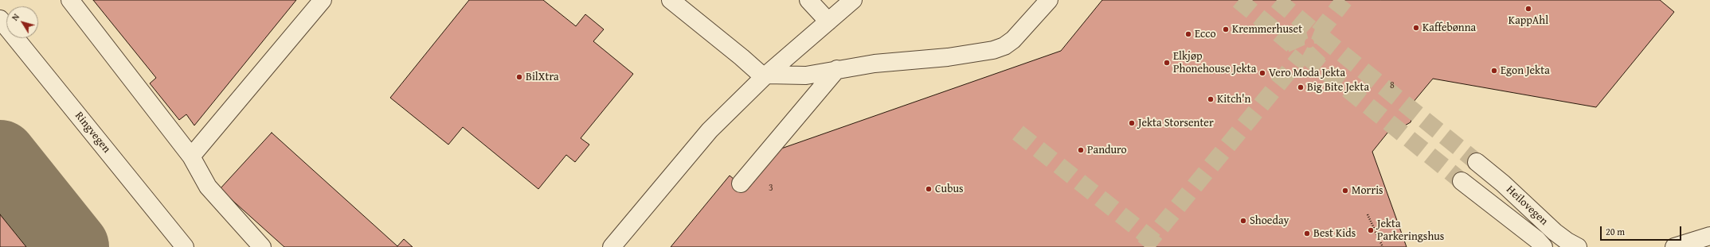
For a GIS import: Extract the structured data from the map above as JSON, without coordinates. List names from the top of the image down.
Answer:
{
  "streets": {
    "street": ["Ringvegen", "Heilovegen"]
  },
  "places": [
    "KappAhl",
    "Kaffebønna",
    "Kremmerhuset",
    "Ecco",
    "Elkjøp Phonehouse Jekta",
    "Egon Jekta",
    "Vero Moda Jekta",
    "BilXtra",
    "Big Bite Jekta",
    "Kitch'n",
    "Jekta Storsenter",
    "Panduro",
    "Cubus",
    "Morris",
    "Shoeday",
    "Jekta Parkeringshus",
    "Best Kids"
  ],
  "house_numbers": ["8", "3"],
  "scale_bar": "20 m",
  "north": "top left"
}
